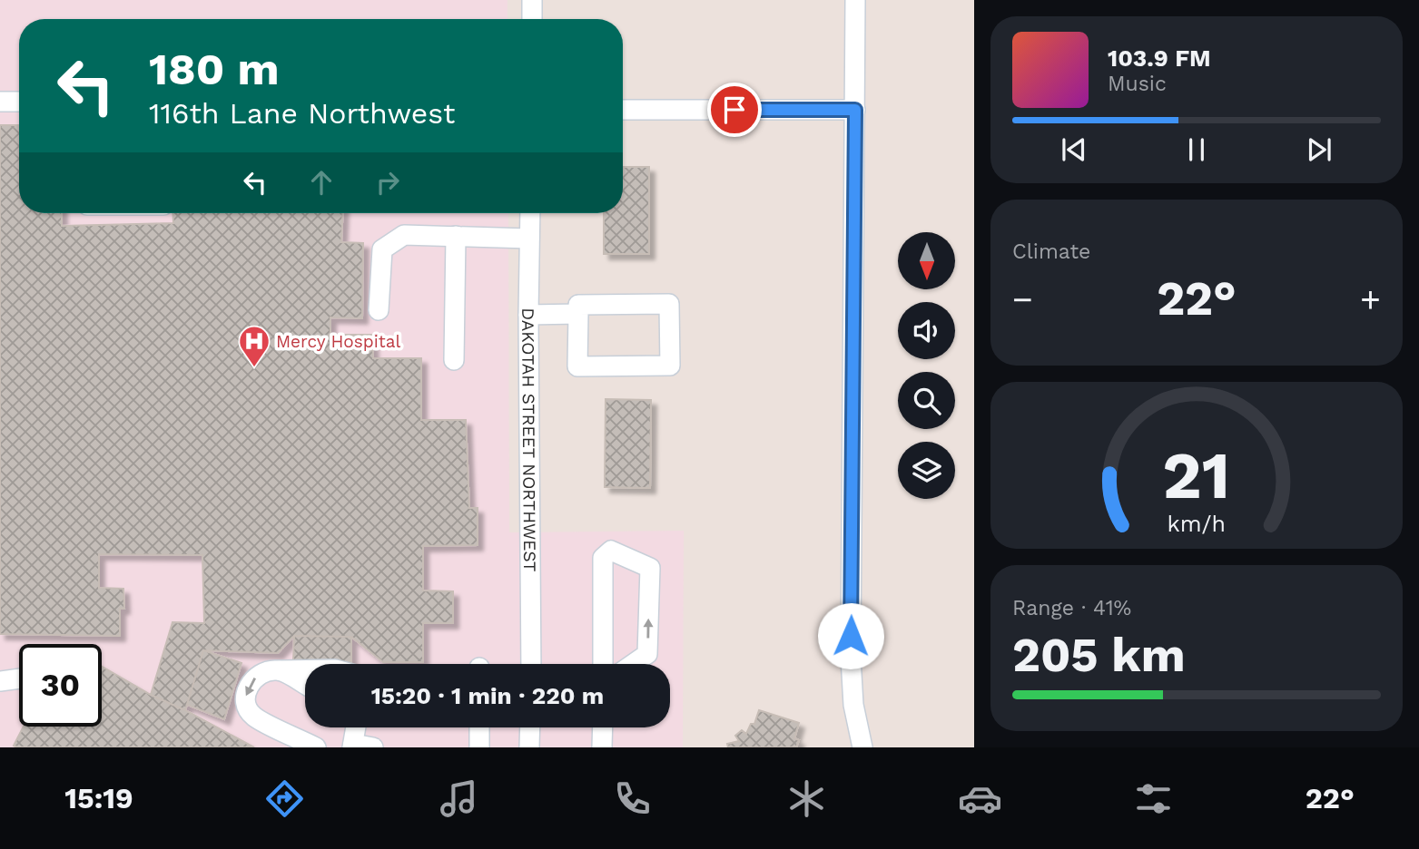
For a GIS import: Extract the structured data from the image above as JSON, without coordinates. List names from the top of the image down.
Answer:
{
  "streets": {
    "street": ["DAKOTAH STREET NORTHWEST"]
  },
  "places": {
    "hospital": ["Mercy Hospital"]
  },
  "north": "bottom",
  "page": {
    "turn": ["180 m", "116th Lane Northwest"],
    "song": ["103.9 FM", "Music"],
    "tile": [
      "Climate",
      ["Range · 41%", "205 km"]
    ],
    "heat": ["−", "22°", "+"],
    "limit": "30",
    "trip": "15:20 · 1 min · 220 m",
    "tabs": ["15:19", "22°"],
    "gauge": ["21", "km/h"]
  }
}
